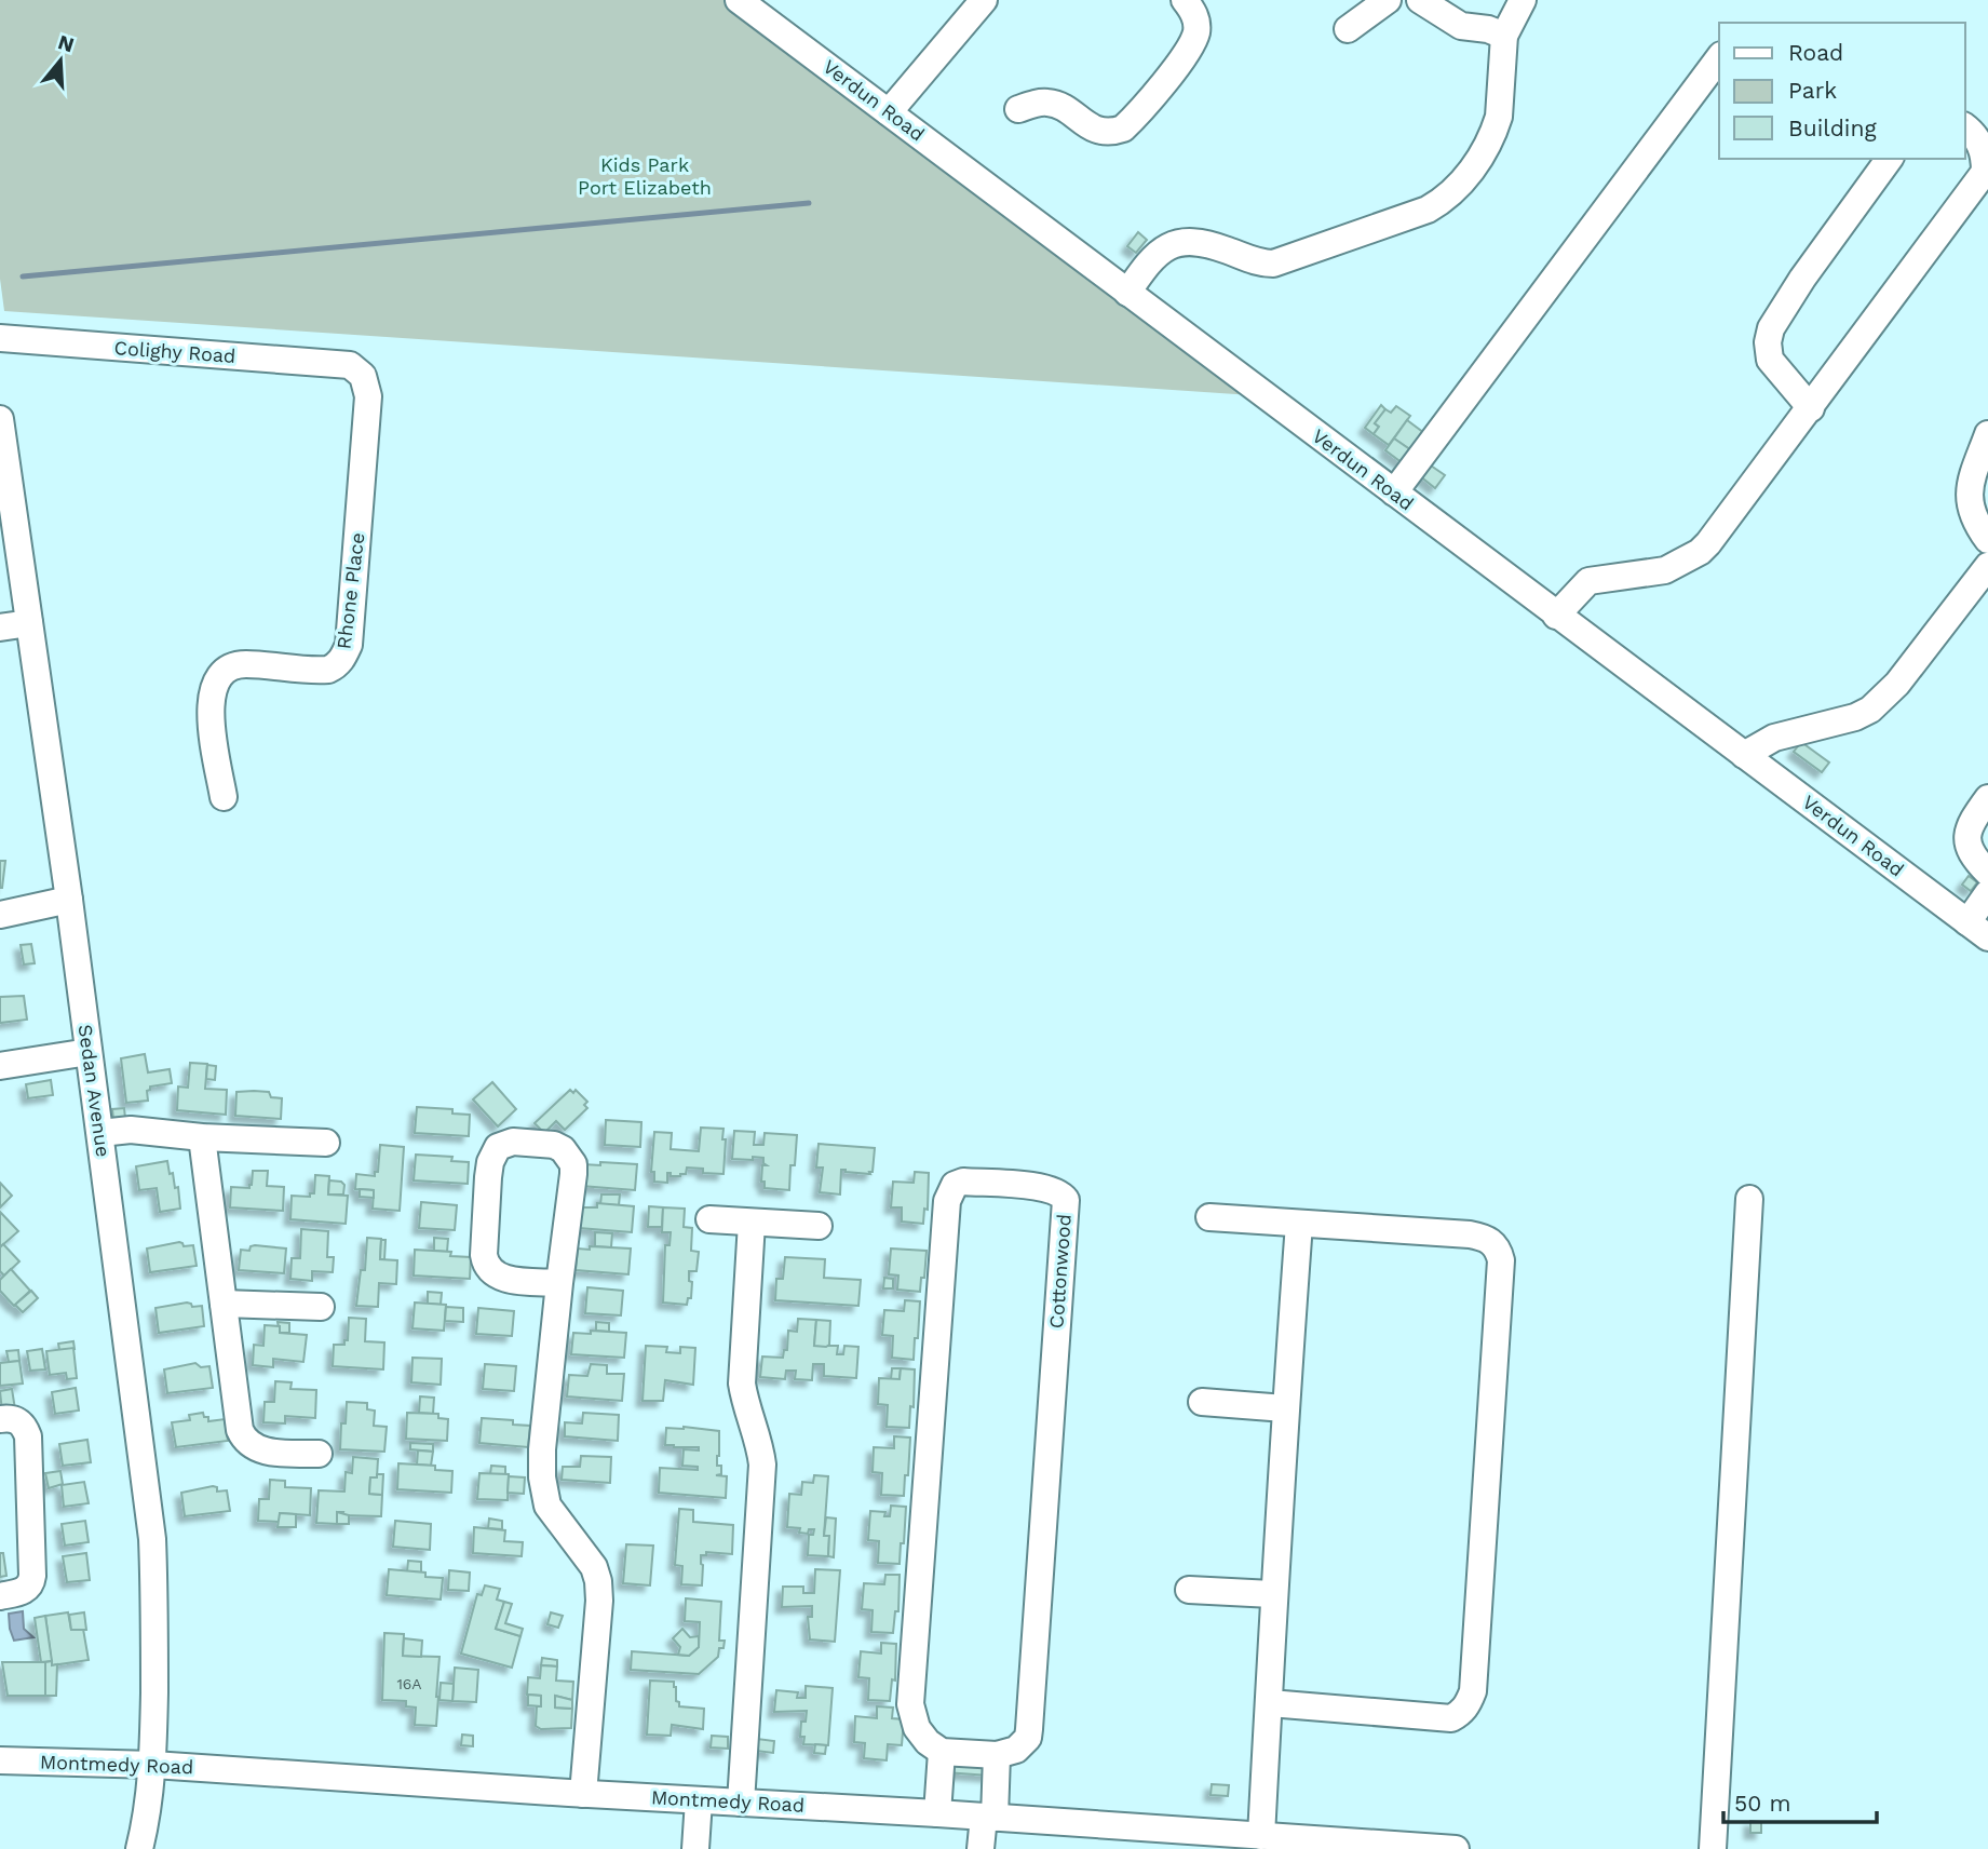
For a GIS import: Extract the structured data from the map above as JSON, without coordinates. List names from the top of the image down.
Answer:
{
  "streets": {
    "street": [
      "Verdun Road",
      "Colighy Road",
      "Rhone Place",
      "Sedan Avenue",
      "Cottonwood",
      "Montmedy Road"
    ]
  },
  "crossings": [
    ["Colighy Road", "Rhone Place"],
    ["Sedan Avenue", "Montmedy Road"]
  ],
  "parks": ["Kids Park Port Elizabeth"],
  "house_numbers": ["16A"],
  "legend": ["Road", "Park", "Building"],
  "scale_bar": "50 m",
  "north": "top"
}
